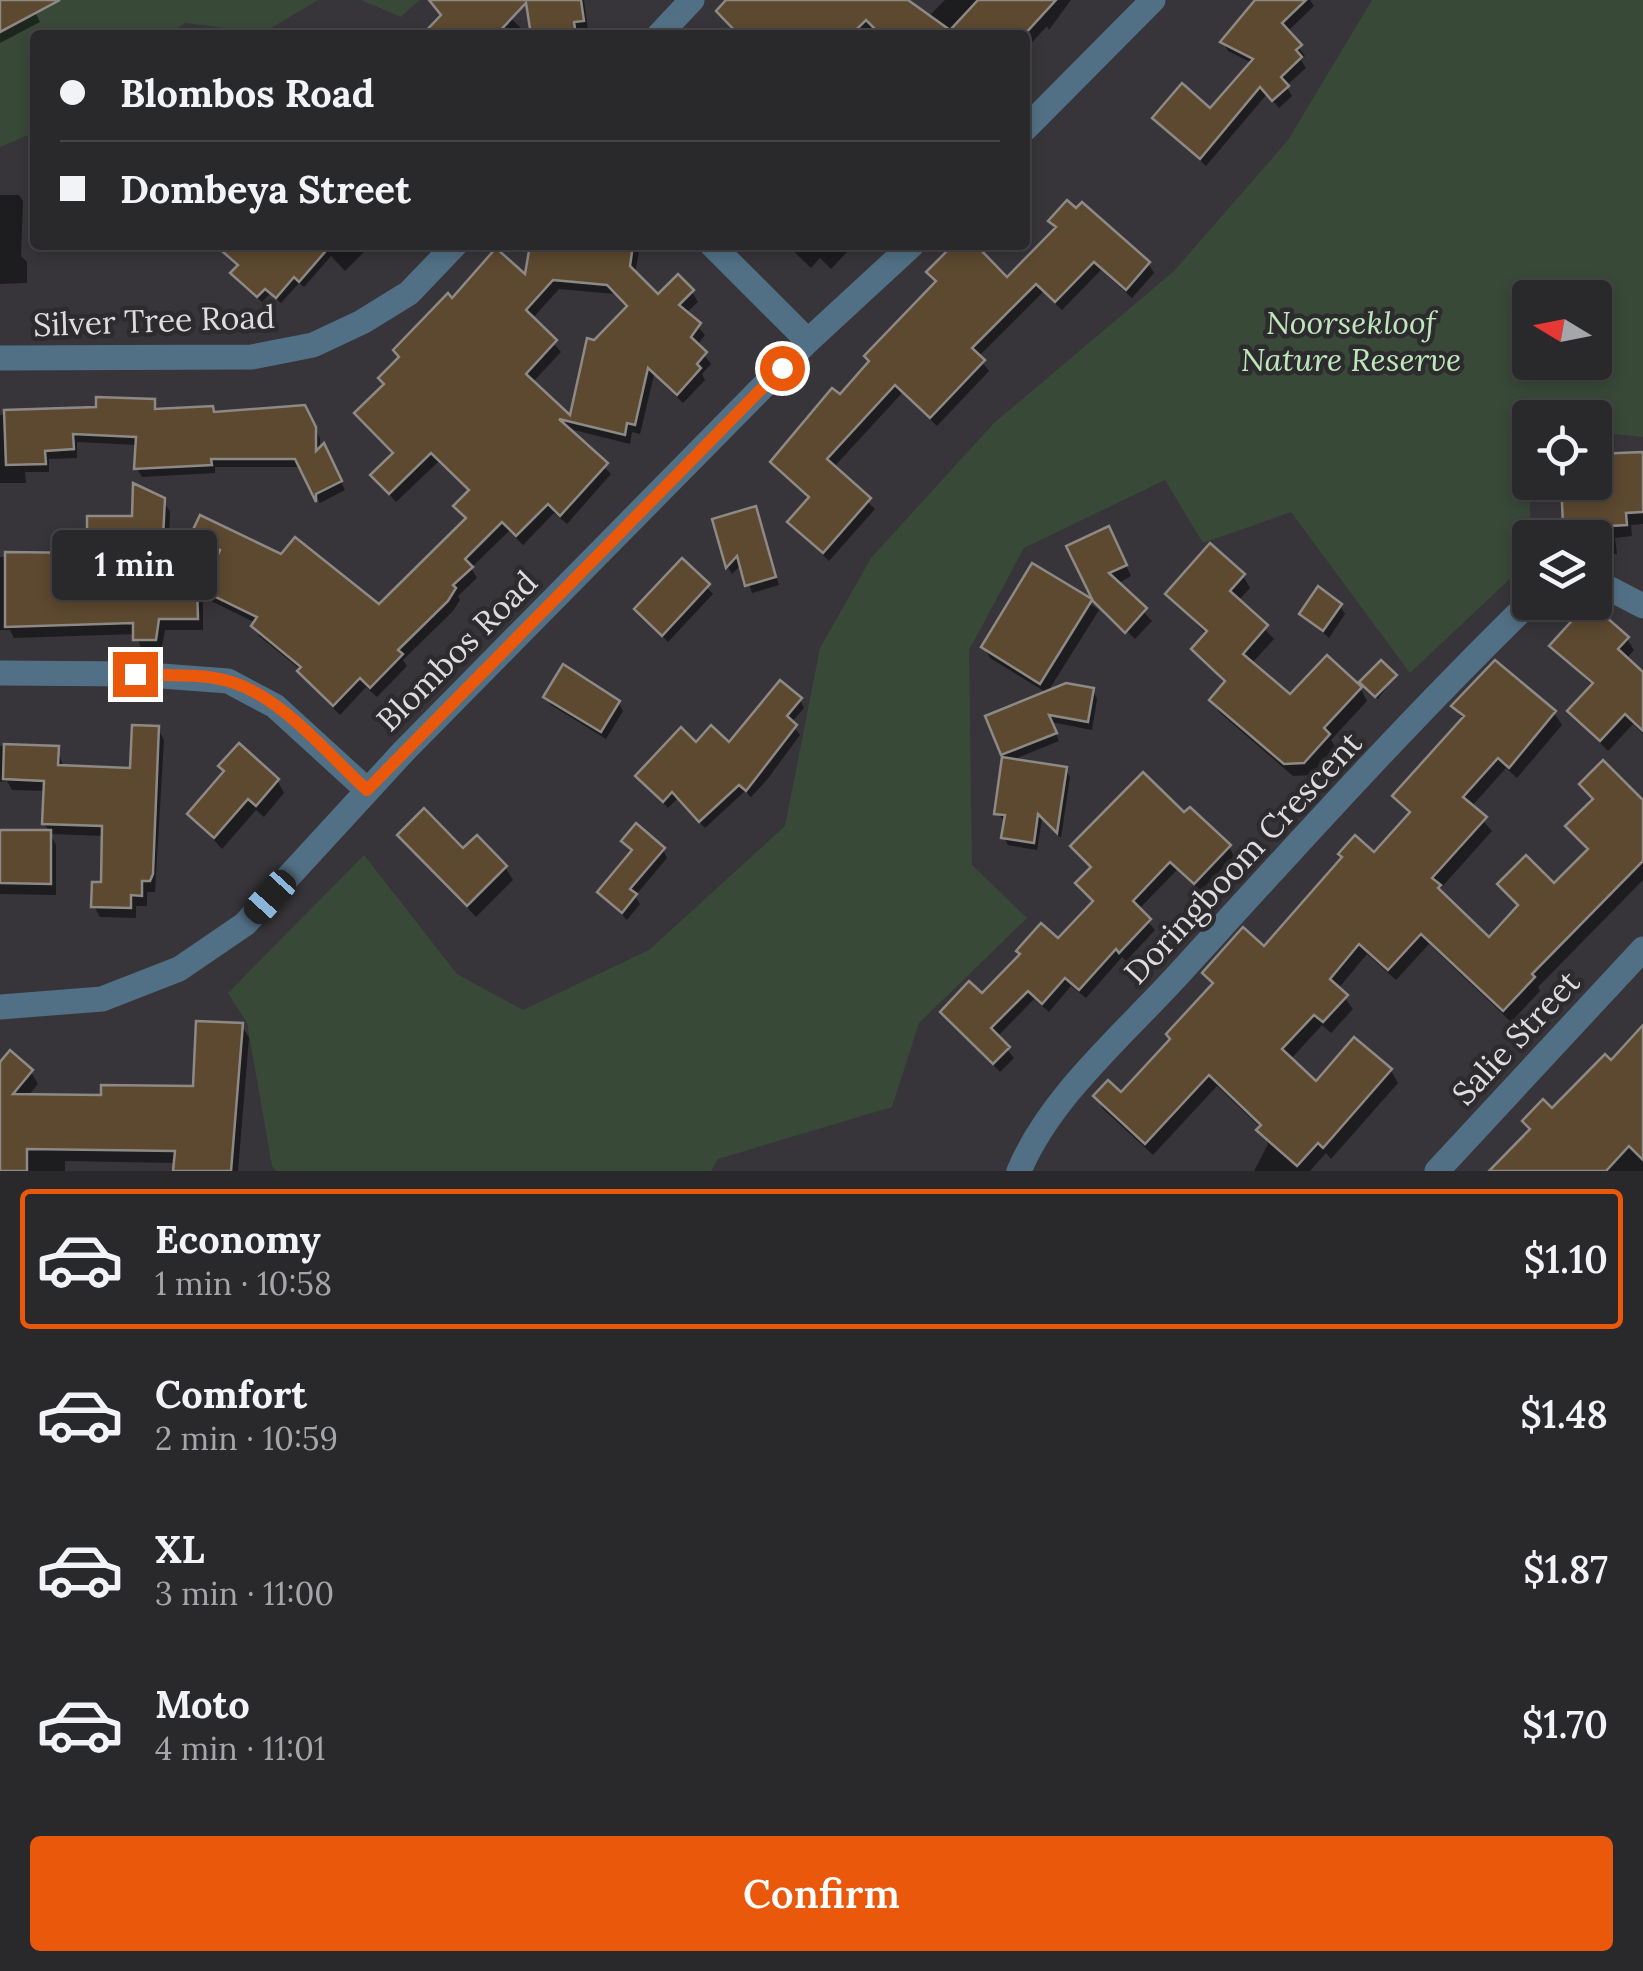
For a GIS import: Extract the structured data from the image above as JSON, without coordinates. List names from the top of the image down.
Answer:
{
  "streets": {
    "street": [
      "Silver Tree Road",
      "Blombos Road",
      "Doringboom Crescent",
      "Salie Street"
    ]
  },
  "parks": ["Noorsekloof Nature Reserve"],
  "north": "left",
  "page": {
    "banner": ["Blombos Road", "Dombeya Street"],
    "bubble": "1 min",
    "list": [
      {
        "name": "Economy",
        "note": "1 min · 10:58",
        "value": "$1.10"
      },
      {
        "name": "Comfort",
        "note": "2 min · 10:59",
        "value": "$1.48"
      },
      {
        "name": "XL",
        "note": "3 min · 11:00",
        "value": "$1.87"
      },
      {
        "name": "Moto",
        "note": "4 min · 11:01",
        "value": "$1.70"
      }
    ],
    "buttons": "Confirm"
  }
}
